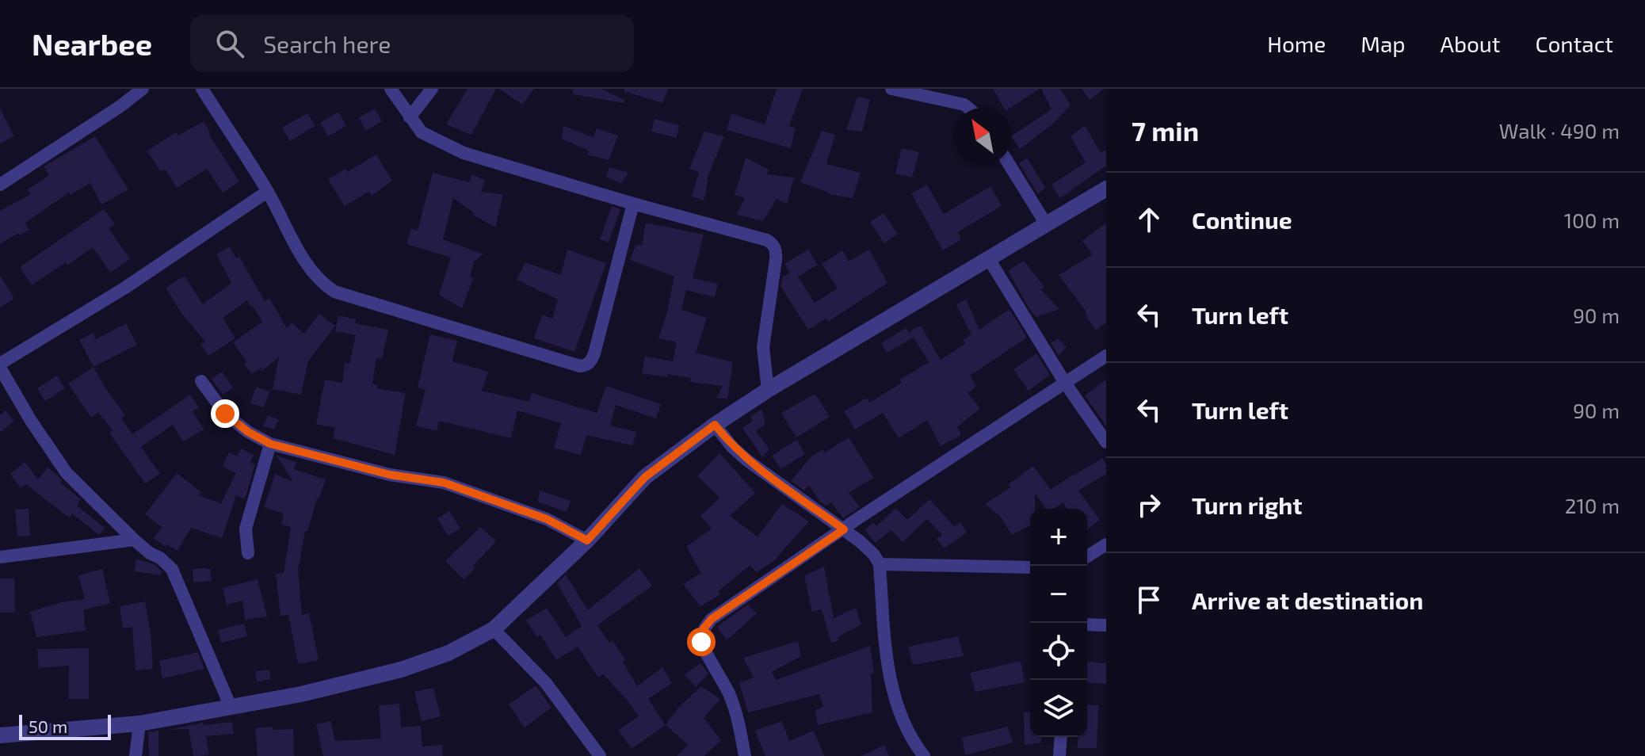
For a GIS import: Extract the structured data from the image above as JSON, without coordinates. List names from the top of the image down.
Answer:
{
  "scale_bar": "50 m",
  "north": "top left",
  "page": {
    "header": "Nearbee",
    "search": "Search here",
    "nav": [
      "Home",
      "Map",
      "About",
      "Contact"
    ],
    "heading": ["7 min", "Walk · 490 m"],
    "list": [
      ["Continue", "100 m"],
      ["Turn left", "90 m"],
      ["Turn left", "90 m"],
      ["Turn right", "210 m"],
      "Arrive at destination"
    ],
    "map_buttons": ["+", "−"],
    "scale": "50 m"
  }
}
